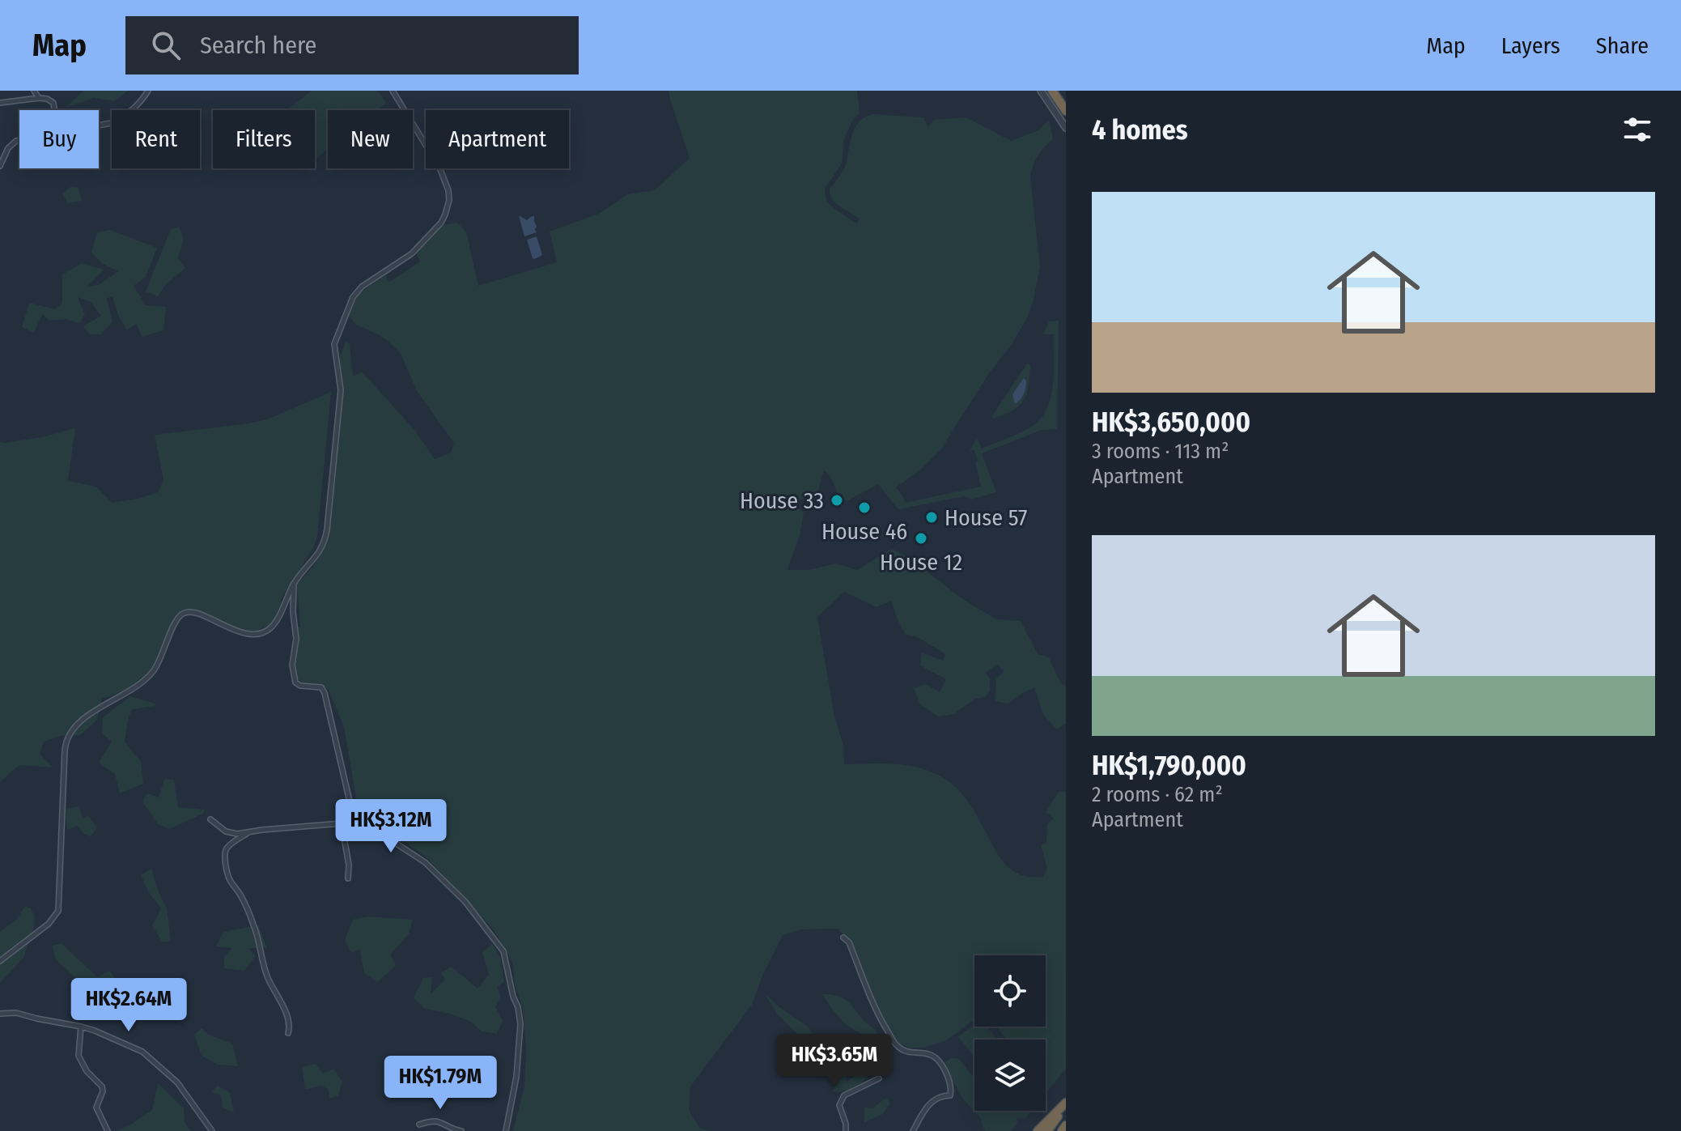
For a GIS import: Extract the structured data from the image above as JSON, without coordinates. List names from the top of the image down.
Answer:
{
  "places": [
    "House 33",
    "House 46",
    "House 57",
    "House 12"
  ],
  "page": {
    "header": "Map",
    "search": "Search here",
    "nav": ["Map", "Layers", "Share"],
    "heading": "4 homes",
    "chip": [
      "Buy",
      "Rent",
      "Filters",
      "New",
      "Apartment"
    ],
    "list": [
      {
        "name": "HK$3,650,000",
        "note": "3 rooms · 113 m² · Apartment"
      },
      {
        "name": "HK$1,790,000",
        "note": "2 rooms · 62 m² · Apartment"
      }
    ],
    "price": [
      "HK$3.12M",
      "HK$2.64M",
      "HK$3.65M",
      "HK$1.79M"
    ]
  }
}
